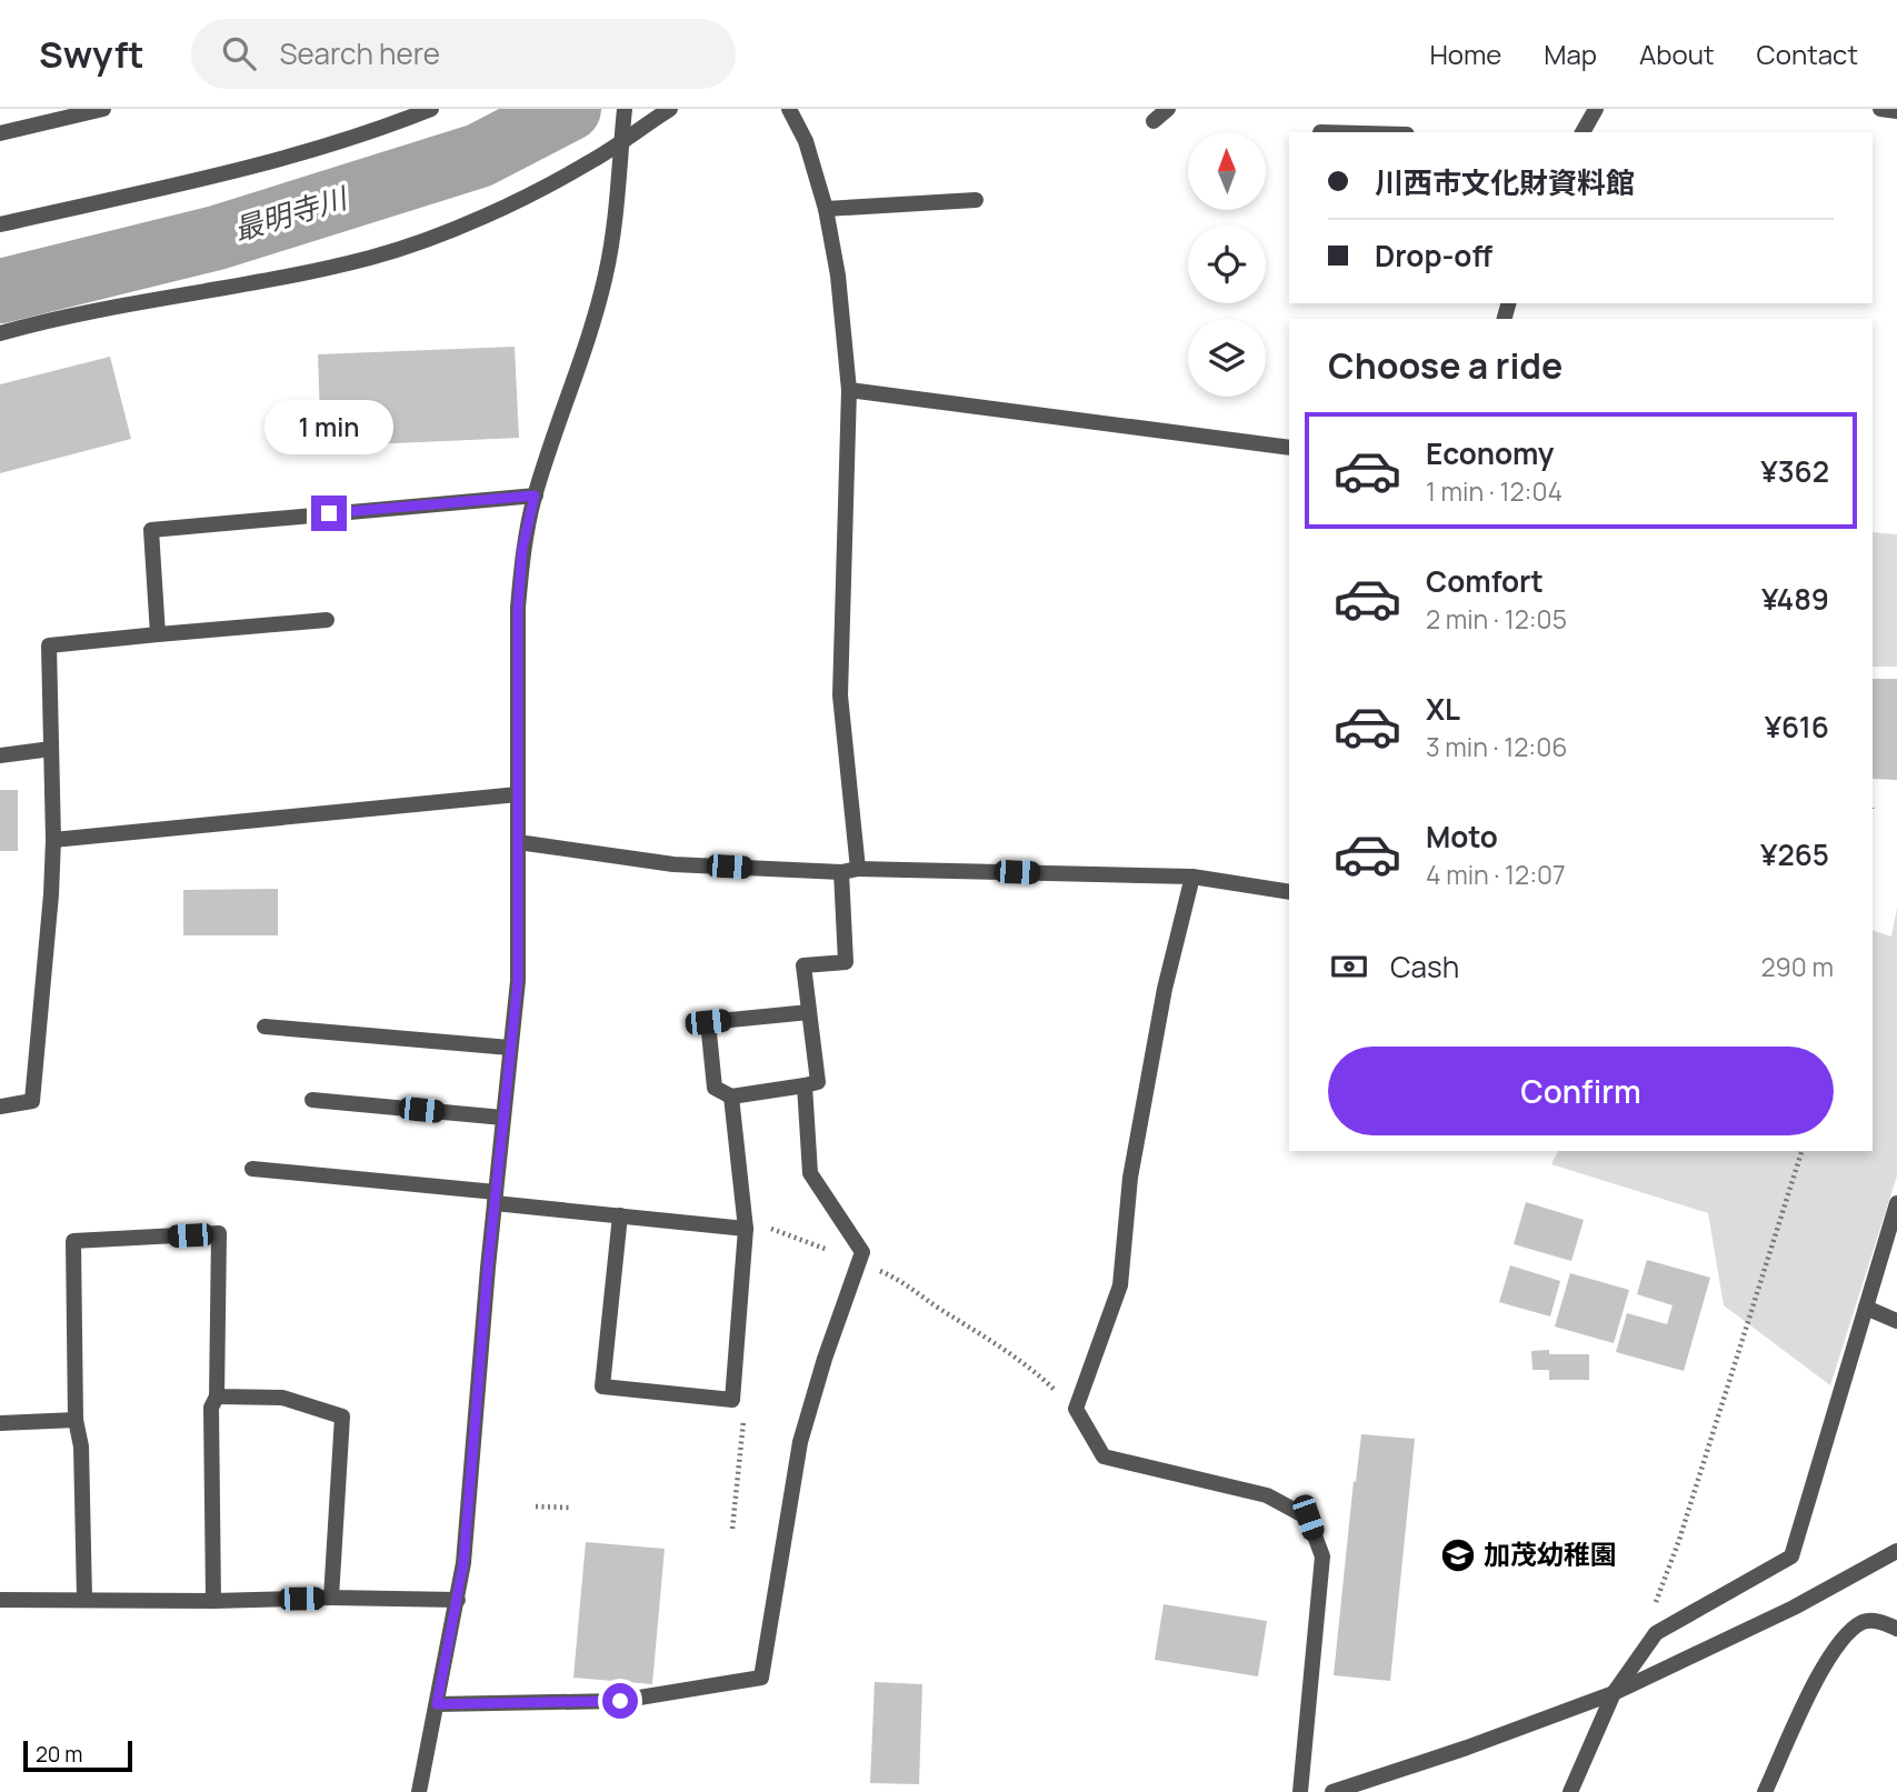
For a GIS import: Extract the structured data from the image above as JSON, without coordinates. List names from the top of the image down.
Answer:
{
  "water": ["最明寺川"],
  "places": {
    "school or university": ["加茂幼稚園"]
  },
  "scale_bar": "20 m",
  "north": "top",
  "page": {
    "header": "Swyft",
    "search": "Search here",
    "nav": [
      "Home",
      "Map",
      "About",
      "Contact"
    ],
    "banner": ["川西市文化財資料館", "Drop-off"],
    "heading": "Choose a ride",
    "bubble": "1 min",
    "list": [
      {
        "name": "Economy",
        "note": "1 min · 12:04",
        "value": "¥362"
      },
      {
        "name": "Comfort",
        "note": "2 min · 12:05",
        "value": "¥489"
      },
      {
        "name": "XL",
        "note": "3 min · 12:06",
        "value": "¥616"
      },
      {
        "name": "Moto",
        "note": "4 min · 12:07",
        "value": "¥265"
      }
    ],
    "pay": ["Cash", "290 m"],
    "buttons": "Confirm",
    "scale": "20 m"
  }
}
